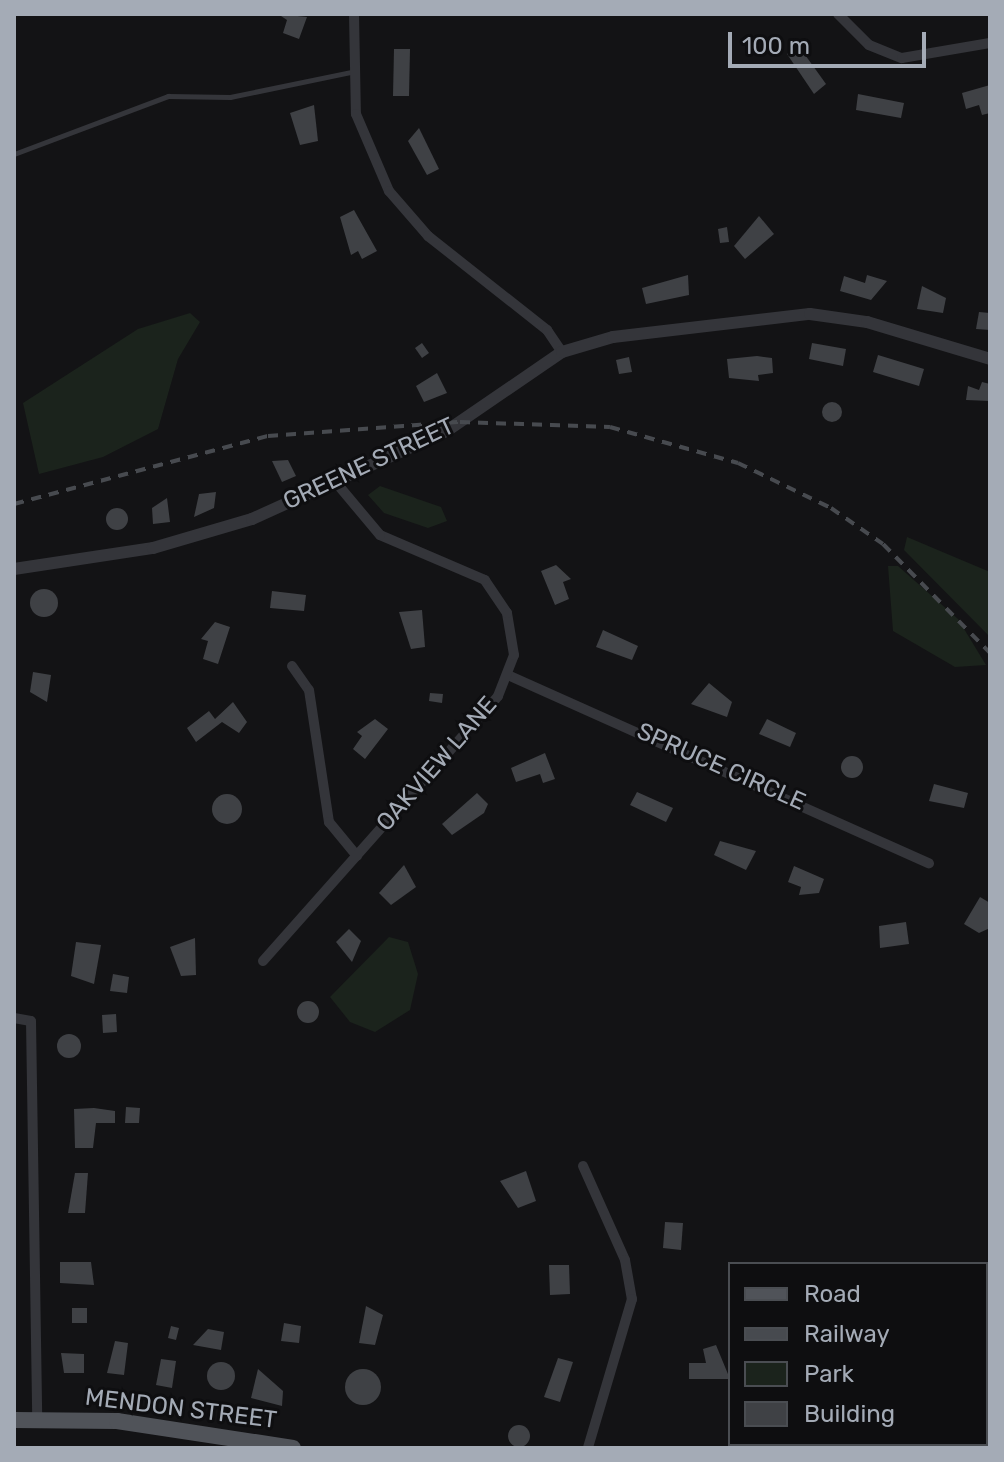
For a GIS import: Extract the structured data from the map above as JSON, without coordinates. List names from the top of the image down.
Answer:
{
  "streets": {
    "main road": ["MENDON STREET"],
    "street": ["GREENE STREET", "OAKVIEW LANE", "SPRUCE CIRCLE"]
  },
  "crossings": [
    ["GREENE STREET", "OAKVIEW LANE"],
    ["OAKVIEW LANE", "SPRUCE CIRCLE"]
  ],
  "legend": [
    "Road",
    "Railway",
    "Park",
    "Building"
  ],
  "scale_bar": "100 m"
}
